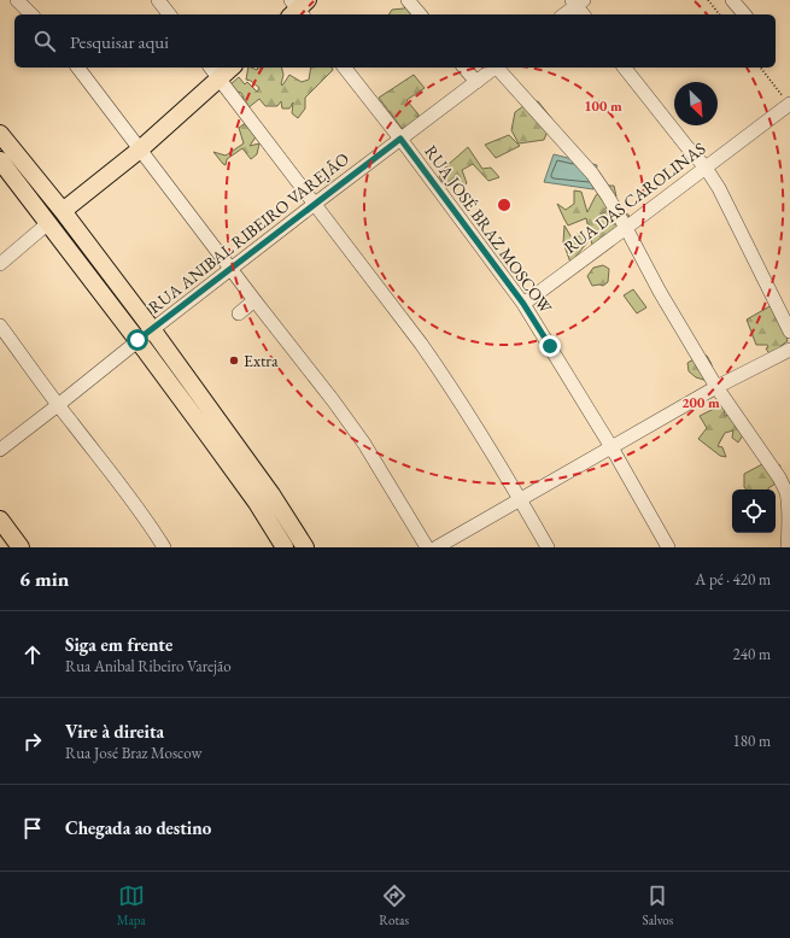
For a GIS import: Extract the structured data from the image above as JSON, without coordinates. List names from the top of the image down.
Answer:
{
  "streets": {
    "street": ["RUA DAS CAROLINAS", "RUA JOSÉ BRAZ MOSCOW", "RUA ANIBAL RIBEIRO VAREJÃO"]
  },
  "crossings": [
    ["RUA DAS CAROLINAS", "RUA JOSÉ BRAZ MOSCOW"],
    ["RUA JOSÉ BRAZ MOSCOW", "RUA ANIBAL RIBEIRO VAREJÃO"]
  ],
  "places": ["Extra"],
  "north": "bottom right",
  "page": {
    "search": "Pesquisar aqui",
    "heading": ["6 min", "A pé · 420 m"],
    "list": [
      ["Siga em frente", "Rua Anibal Ribeiro Varejão", "240 m"],
      ["Vire à direita", "Rua José Braz Moscow", "180 m"],
      "Chegada ao destino"
    ],
    "nav": ["Mapa", "Rotas", "Salvos"]
  },
  "rings": ["100 m", "200 m"]
}
